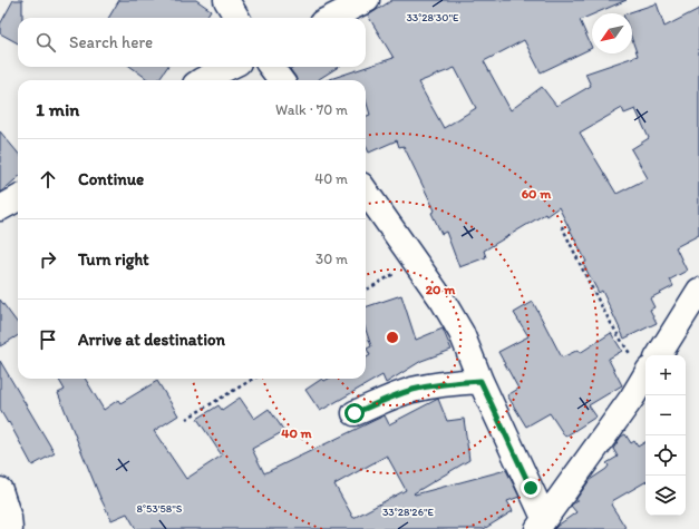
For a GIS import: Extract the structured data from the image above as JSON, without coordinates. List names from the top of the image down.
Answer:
{
  "north": "bottom left",
  "page": {
    "search": "Search here",
    "heading": ["1 min", "Walk · 70 m"],
    "list": [
      ["Continue", "40 m"],
      ["Turn right", "30 m"],
      "Arrive at destination"
    ],
    "map_buttons": ["+", "−"]
  },
  "coordinates": ["33°28'30\"E", "8°53'58\"S", "33°28'26\"E"],
  "rings": ["60 m", "20 m", "40 m"]
}
